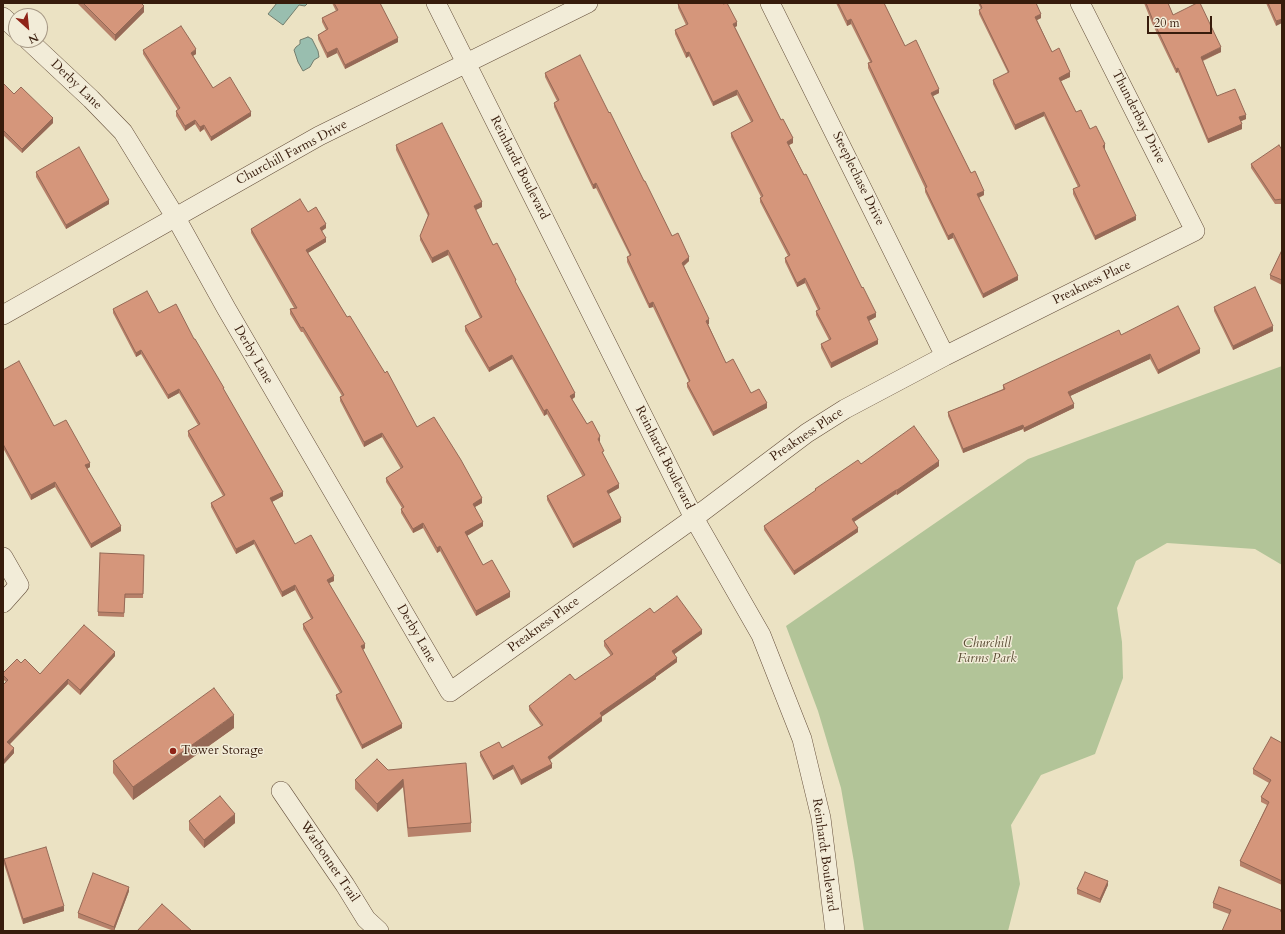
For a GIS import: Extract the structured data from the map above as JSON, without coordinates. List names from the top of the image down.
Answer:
{
  "streets": {
    "street": [
      "Derby Lane",
      "Thunderbay Drive",
      "Churchill Farms Drive",
      "Reinhardt Boulevard",
      "Steeplechase Drive",
      "Preakness Place",
      "Warbonnet Trail"
    ]
  },
  "crossings": [
    ["Derby Lane", "Churchill Farms Drive"],
    ["Derby Lane", "Preakness Place"],
    ["Thunderbay Drive", "Preakness Place"],
    ["Churchill Farms Drive", "Reinhardt Boulevard"],
    ["Reinhardt Boulevard", "Preakness Place"],
    ["Steeplechase Drive", "Preakness Place"]
  ],
  "parks": ["Churchill Farms Park"],
  "places": ["Tower Storage"],
  "scale_bar": "20 m",
  "north": "bottom right"
}
